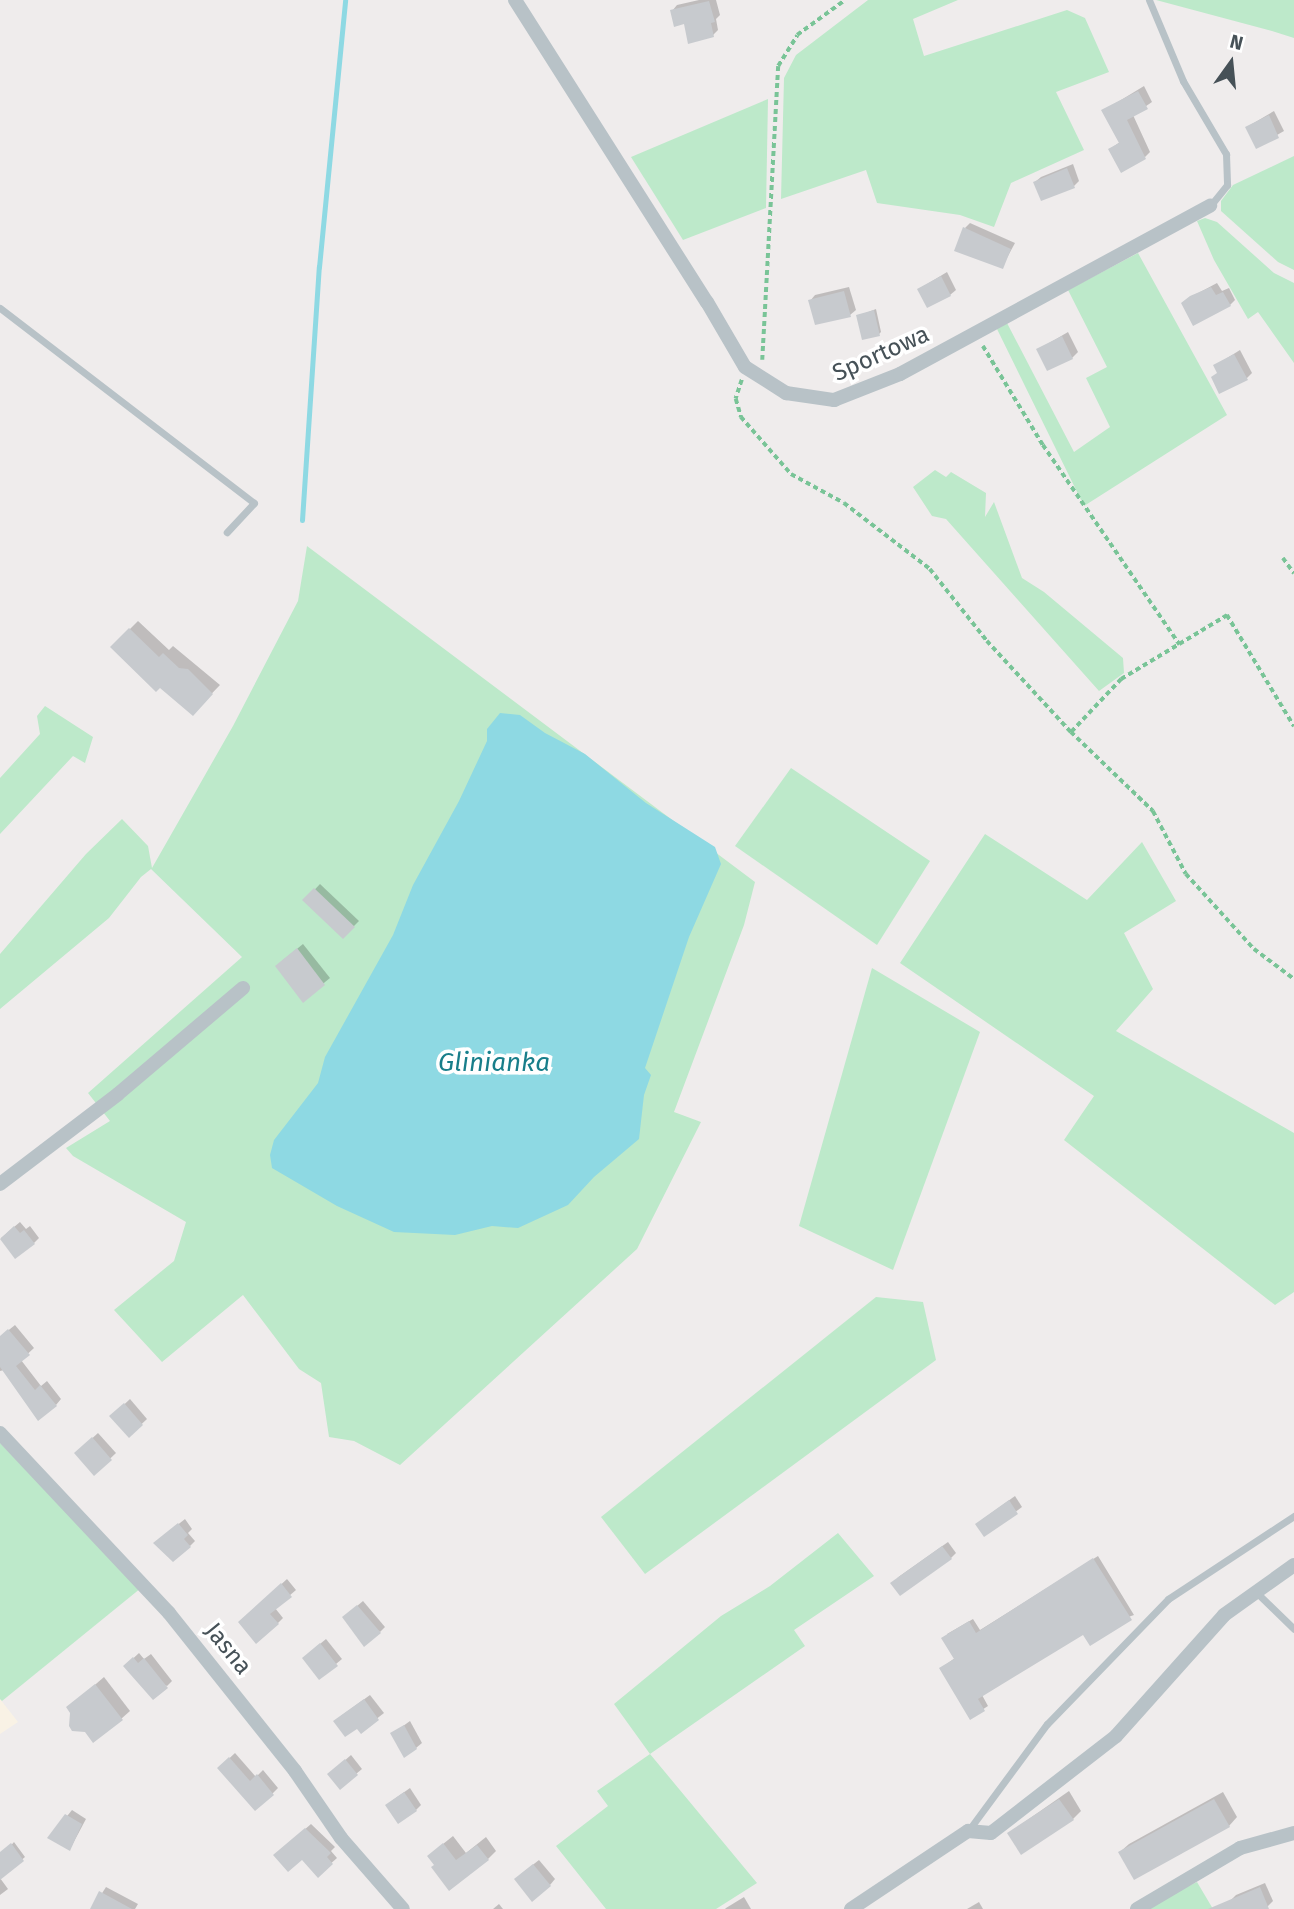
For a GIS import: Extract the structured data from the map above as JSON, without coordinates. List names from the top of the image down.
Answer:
{
  "streets": {
    "street": ["Sportowa", "Jasna"]
  },
  "water": ["Glinianka"],
  "north": "top"
}
